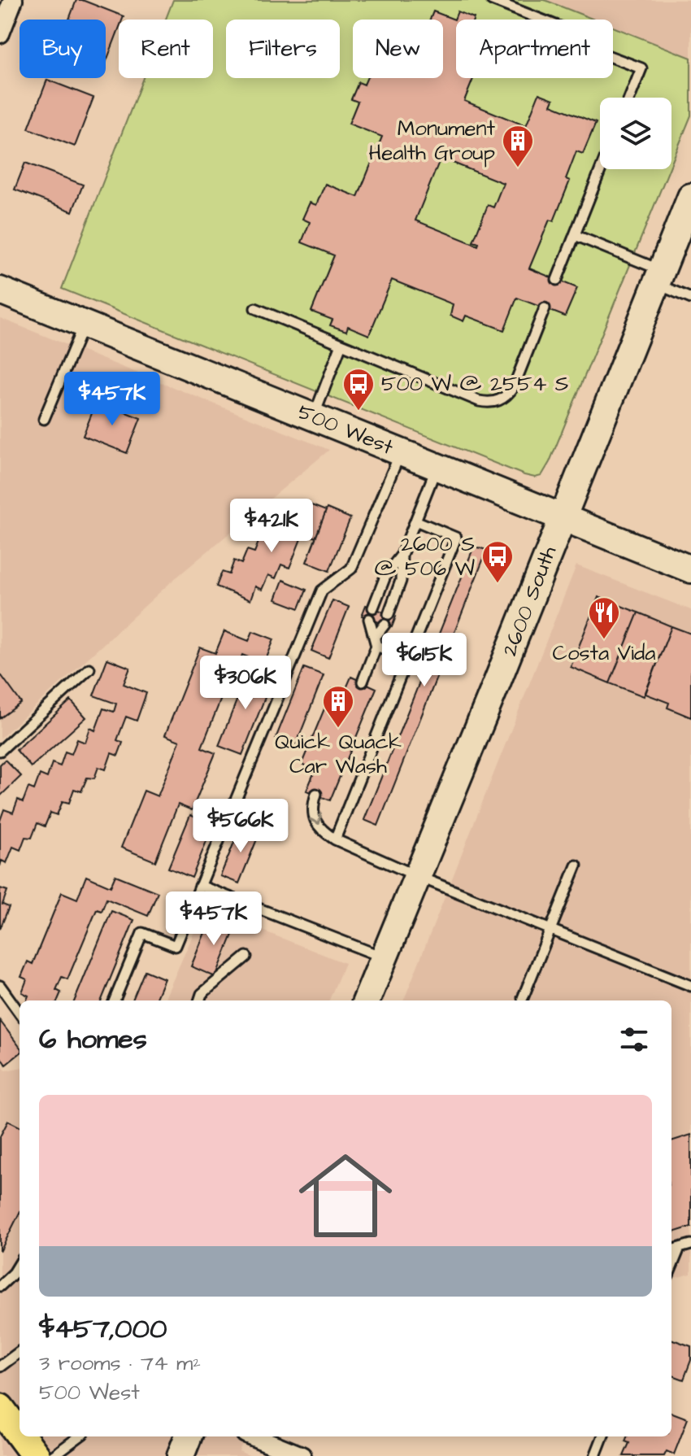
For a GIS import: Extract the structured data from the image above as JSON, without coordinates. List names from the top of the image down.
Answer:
{
  "streets": {
    "main road": ["500 West", "2600 South"]
  },
  "crossings": [
    ["500 West", "2600 South"]
  ],
  "places": {
    "building": ["Monument Health Group", "Quick Quack Car Wash"],
    "bus stop": ["500 W @ 2554 S", "2600 S @ 506 W"],
    "restaurant": ["Costa Vida"]
  },
  "page": {
    "chip": [
      "Buy",
      "Rent",
      "Filters",
      "New",
      "Apartment"
    ],
    "price": [
      "$457K",
      "$421K",
      "$615K",
      "$306K",
      "$566K",
      "$457K"
    ],
    "heading": "6 homes",
    "list": [
      {
        "name": "$457,000",
        "note": "3 rooms · 74 m² · 500 West"
      }
    ]
  }
}
